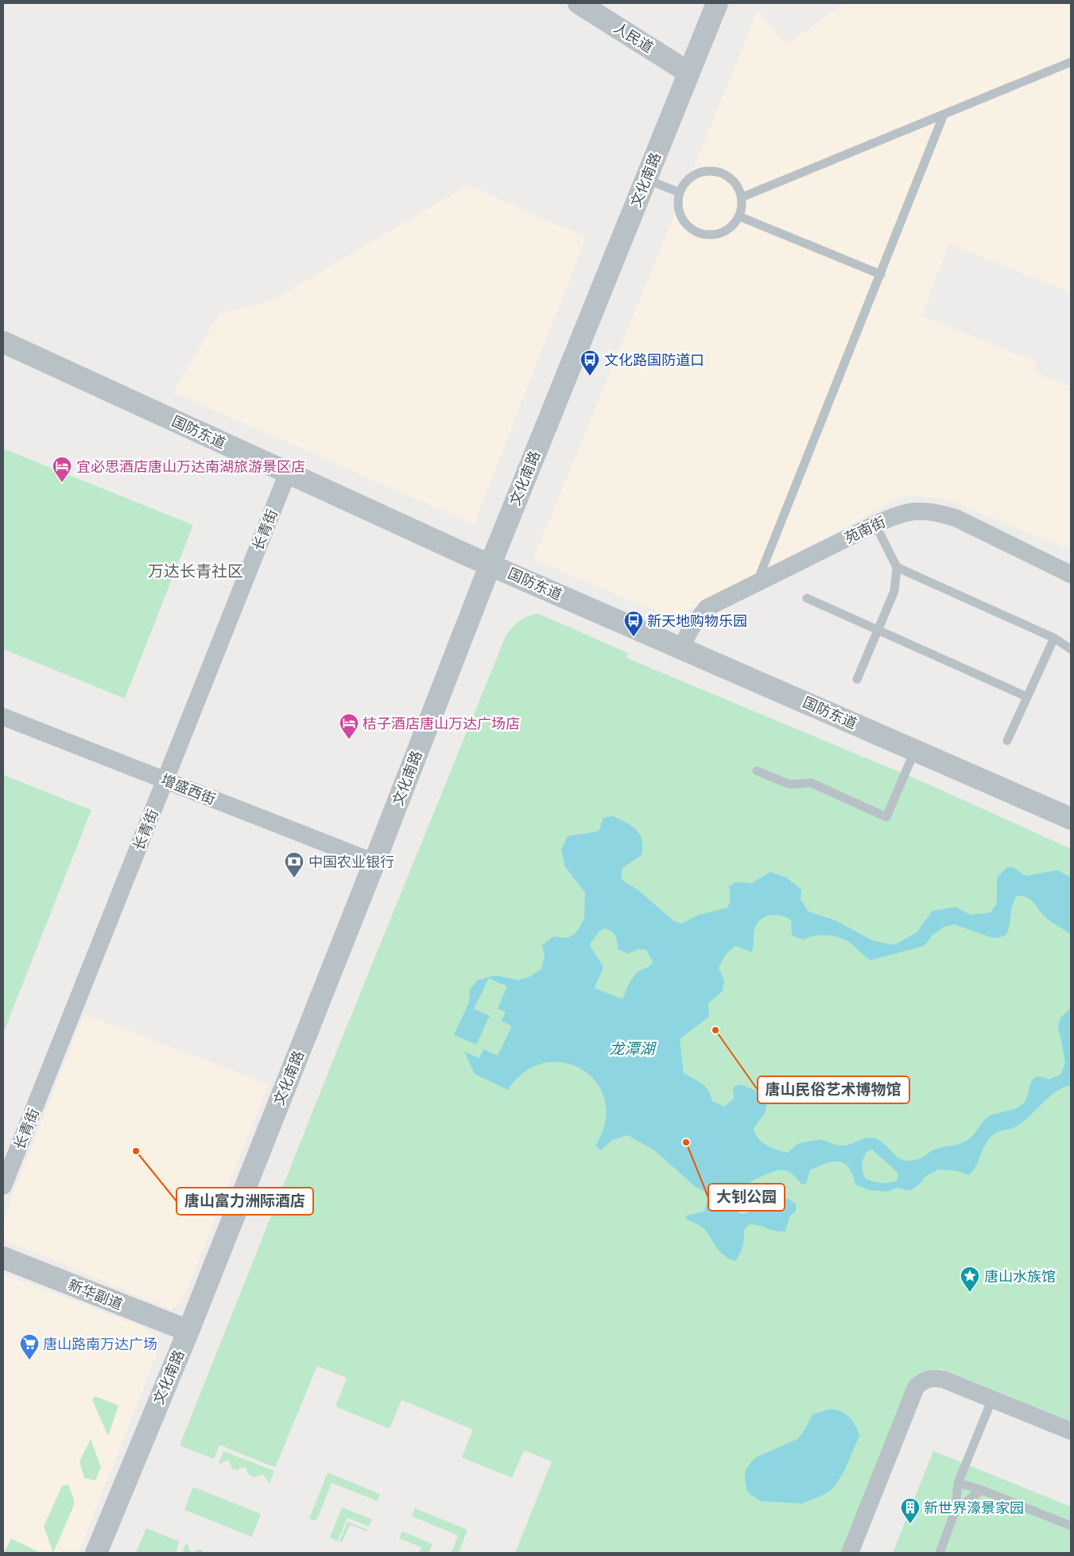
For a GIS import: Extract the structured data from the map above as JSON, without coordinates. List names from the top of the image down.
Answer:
{
  "streets": {
    "street": [
      "人民道",
      "文化南路",
      "国防东道",
      "长青街",
      "苑南街",
      "增盛西街",
      "新华副道"
    ]
  },
  "crossings": [
    ["人民道", "文化南路"],
    ["文化南路", "国防东道"],
    ["文化南路", "增盛西街"],
    ["文化南路", "新华副道"],
    ["国防东道", "长青街"],
    ["国防东道", "苑南街"],
    ["长青街", "增盛西街"]
  ],
  "districts": ["万达长青社区"],
  "water": ["龙潭湖"],
  "places": {
    "bus stop": ["文化路国防道口", "新天地购物乐园"],
    "hotel": ["宜必思酒店唐山万达南湖旅游景区店", "桔子酒店唐山万达广场店"],
    "bank": ["中国农业银行"],
    "other": ["唐山民俗艺术博物馆", "大钊公园", "唐山富力洲际酒店"],
    "place": ["唐山水族馆"],
    "supermarket": ["唐山路南万达广场"],
    "building": ["新世界濠景家园"]
  }
}
